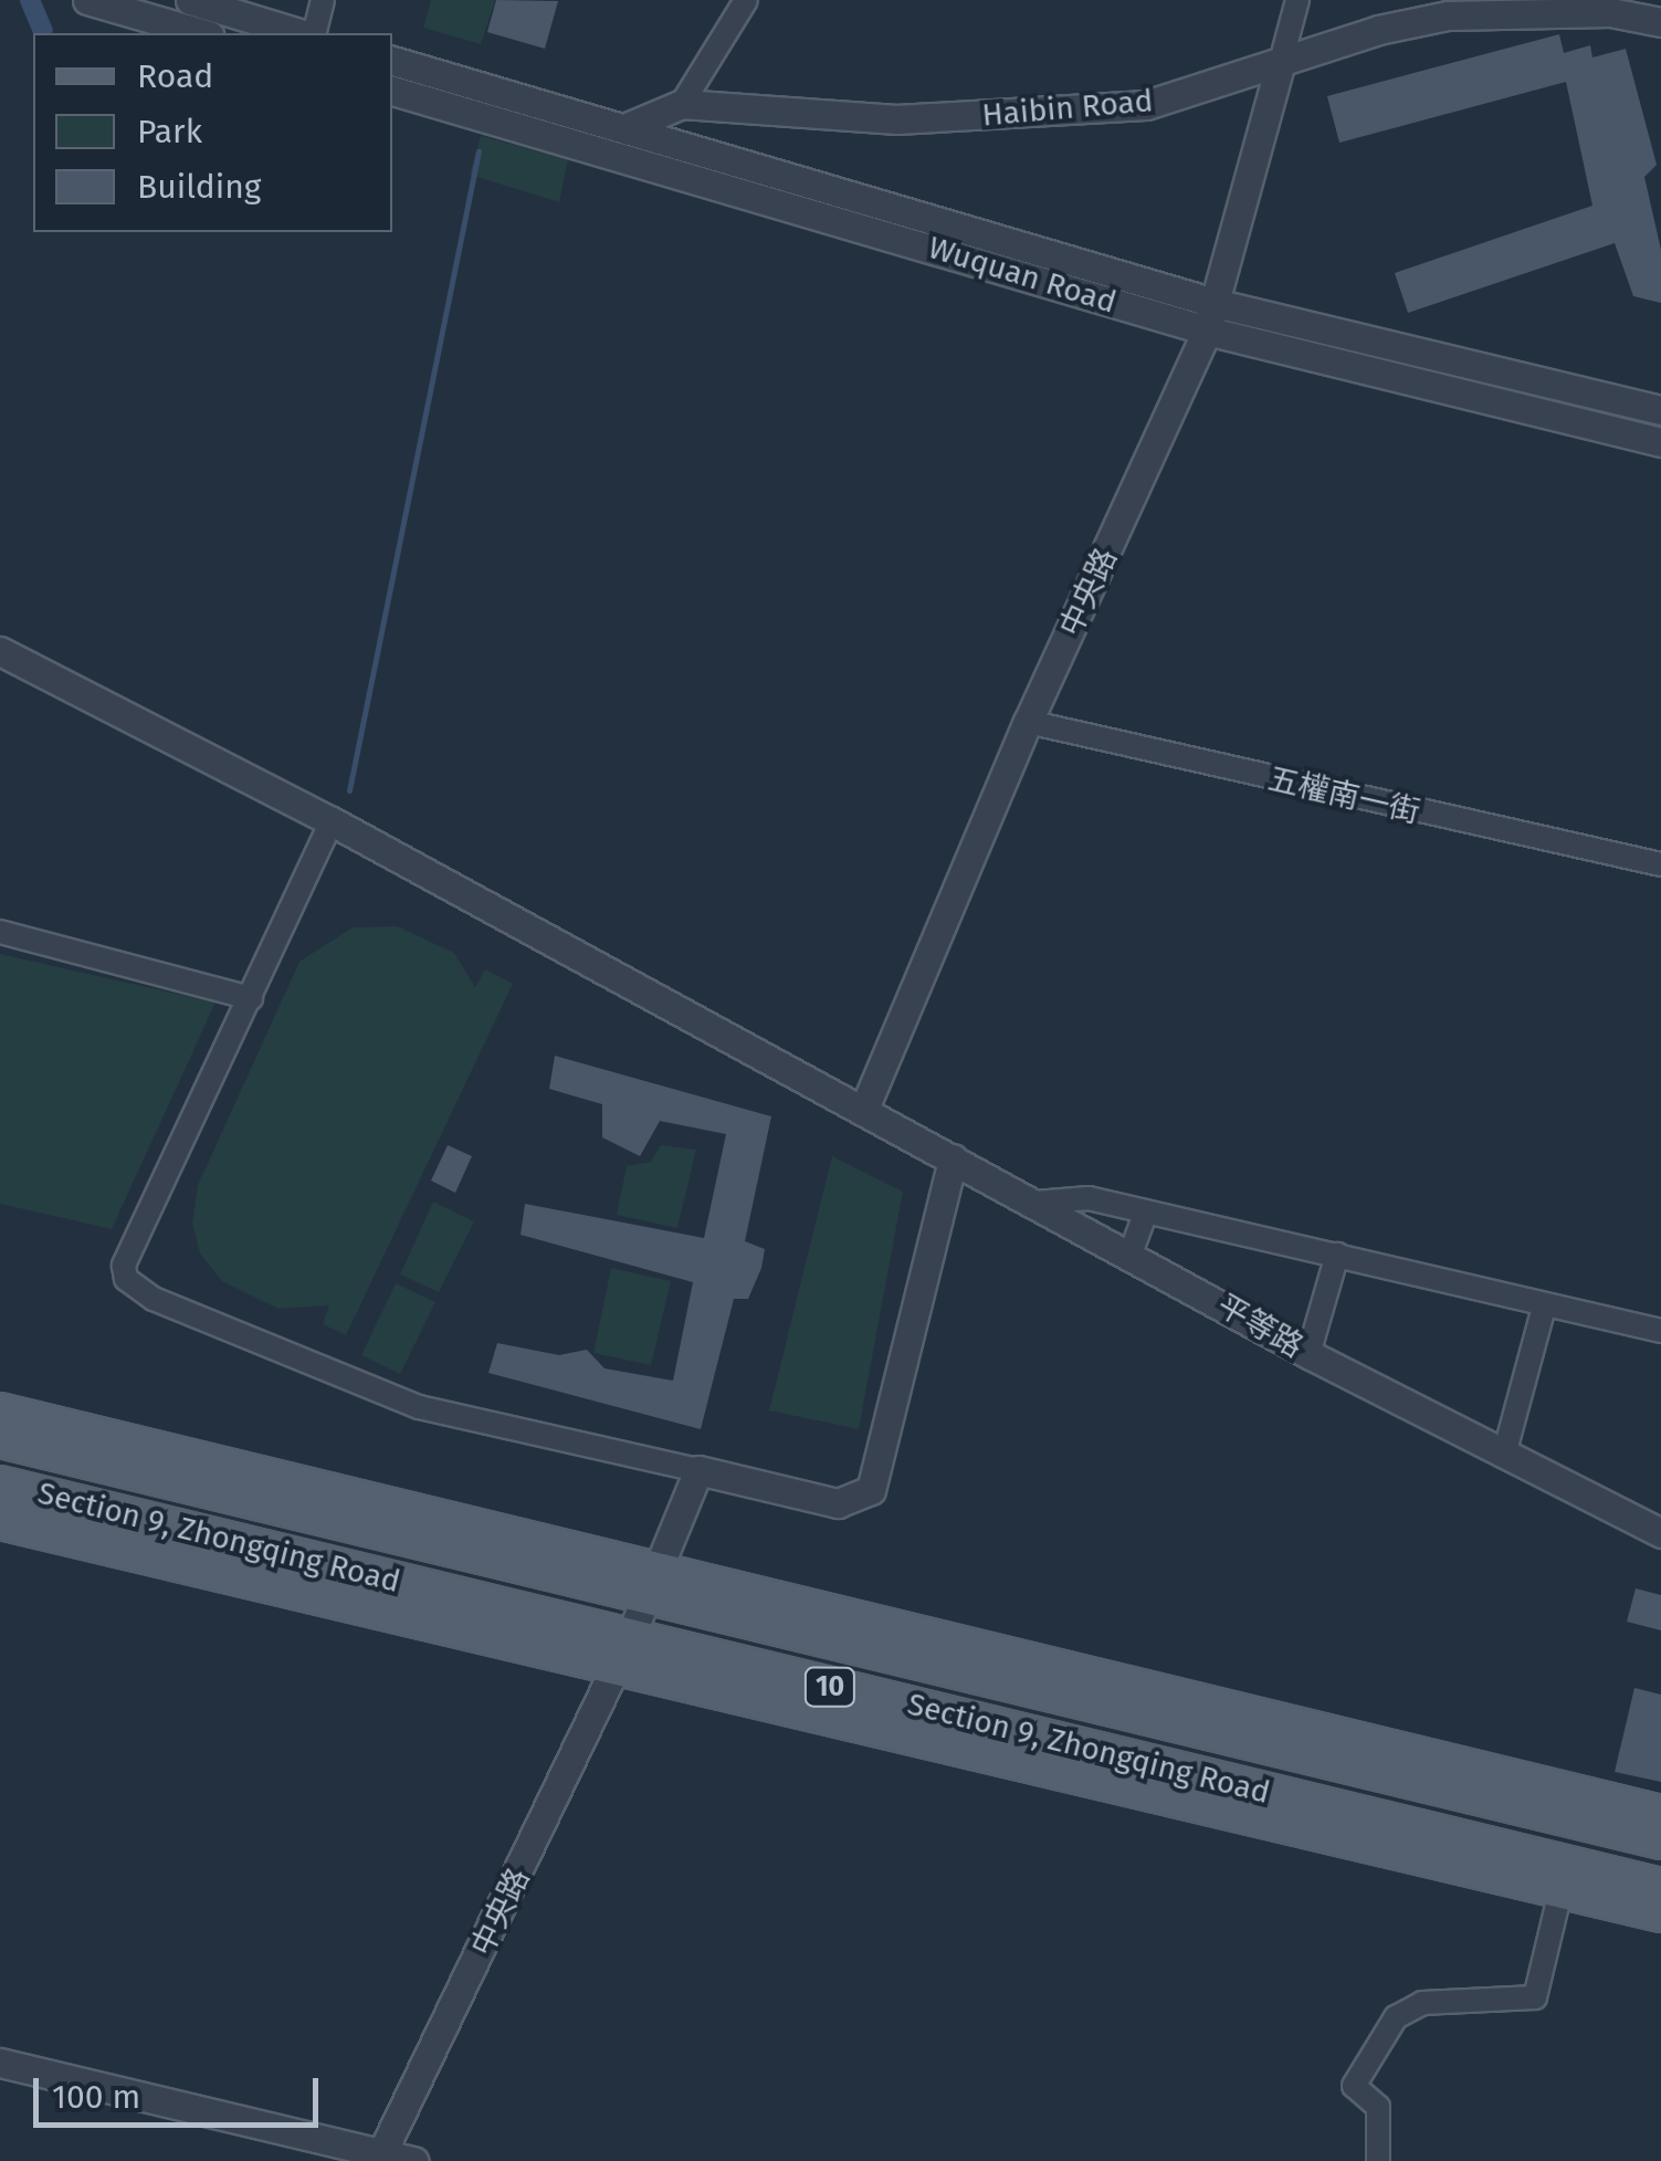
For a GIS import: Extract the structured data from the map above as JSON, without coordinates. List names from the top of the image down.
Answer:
{
  "streets": {
    "main road": ["Section 9, Zhongqing Road", "10"],
    "street": [
      "Haibin Road",
      "Wuquan Road",
      "中央路",
      "五權南一街",
      "平等路"
    ]
  },
  "crossings": [
    ["Haibin Road", "Wuquan Road"],
    ["Haibin Road", "中央路"],
    ["Wuquan Road", "中央路"],
    ["中央路", "五權南一街"],
    ["中央路", "平等路"],
    ["中央路", "Section 9, Zhongqing Road"]
  ],
  "legend": ["Road", "Park", "Building"],
  "scale_bar": "100 m"
}
